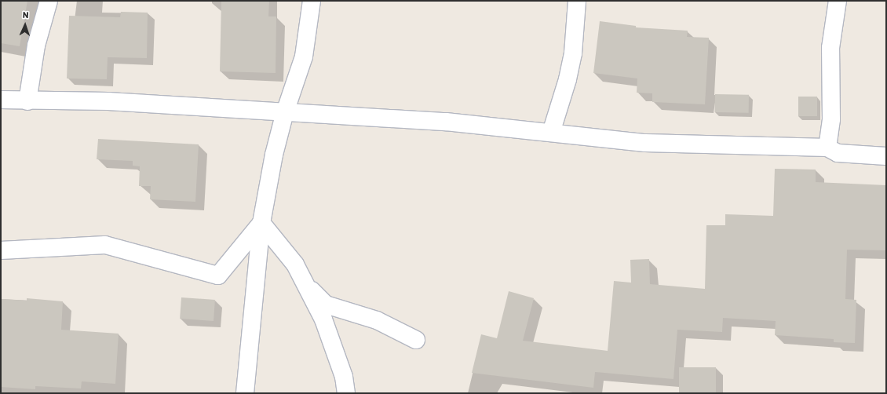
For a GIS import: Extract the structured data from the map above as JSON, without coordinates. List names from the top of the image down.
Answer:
{
  "north": "top"
}
